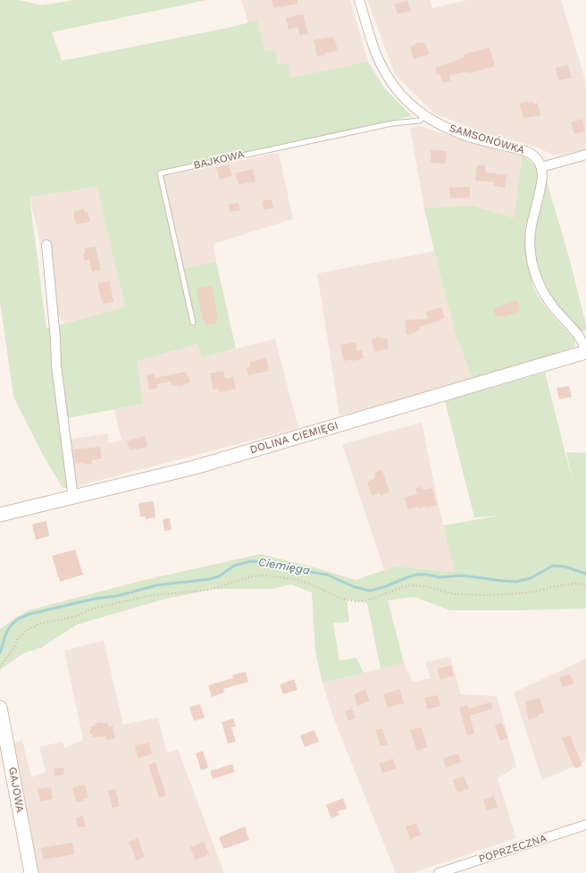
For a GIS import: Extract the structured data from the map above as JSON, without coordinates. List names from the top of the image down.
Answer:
{
  "streets": {
    "street": [
      "SAMSONÓWKA",
      "DOLINA CIEMIĘGI",
      "GAJOWA",
      "POPRZECZNA"
    ],
    "lane": ["BAJKOWA"]
  },
  "crossings": [
    ["SAMSONÓWKA", "BAJKOWA"]
  ],
  "water": ["Ciemięga"]
}
